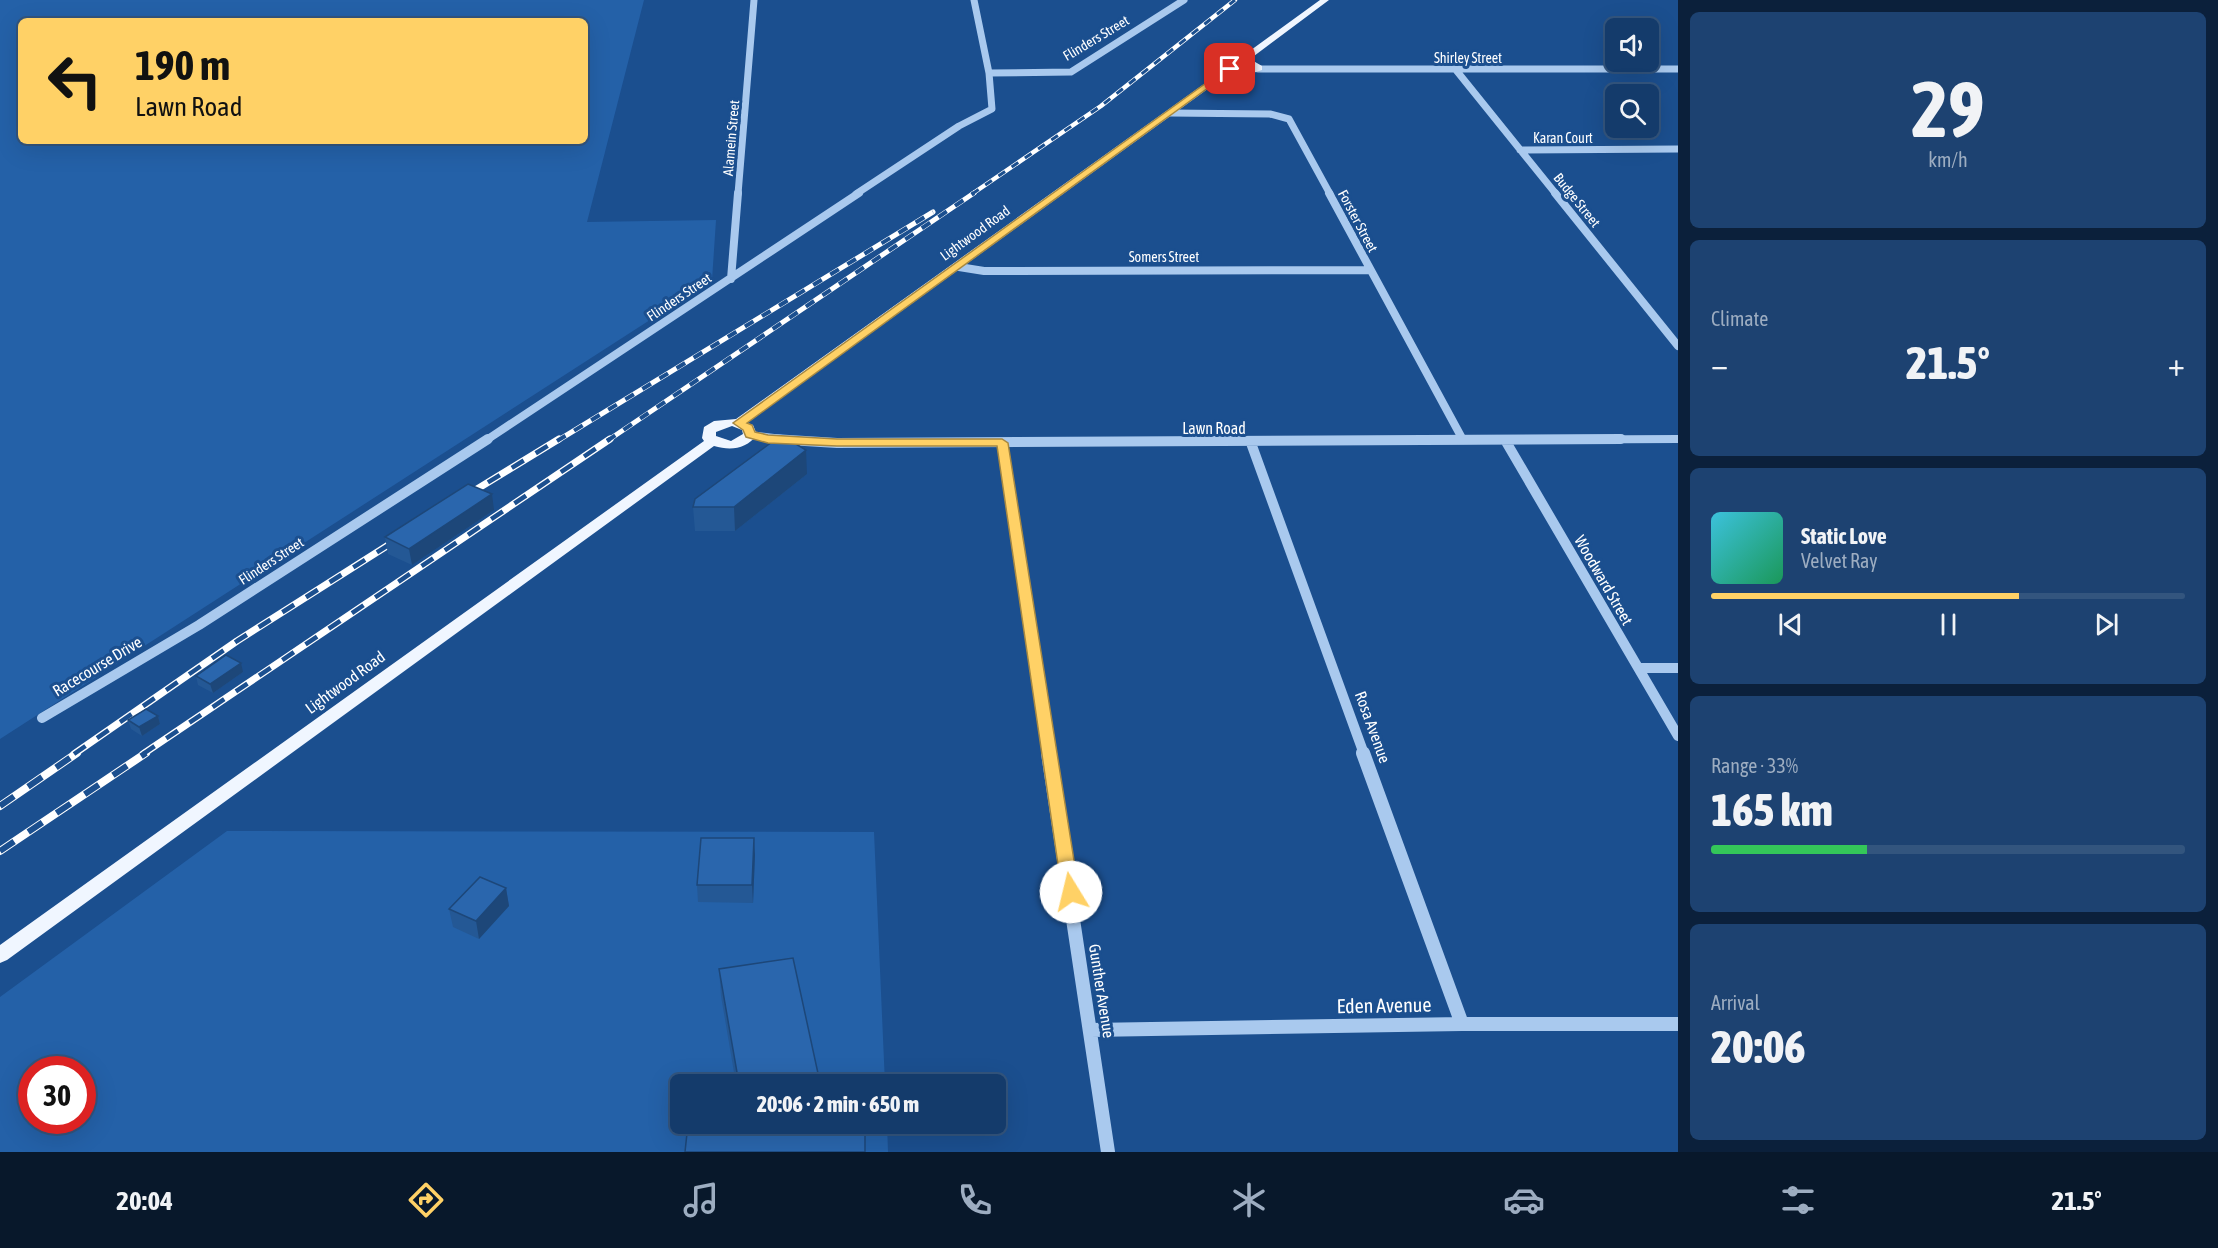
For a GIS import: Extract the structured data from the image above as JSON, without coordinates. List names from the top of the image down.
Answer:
{
  "streets": {
    "main road": ["Lightwood Road"],
    "street": [
      "Flinders Street",
      "Shirley Street",
      "Alamein Street",
      "Karan Court",
      "Budge Street",
      "Forster Street",
      "Somers Street",
      "Lawn Road",
      "Woodward Street",
      "Racecourse Drive",
      "Rosa Avenue",
      "Gunther Avenue",
      "Eden Avenue"
    ]
  },
  "crossings": [
    ["Flinders Street", "Alamein Street"],
    ["Flinders Street", "Racecourse Drive"],
    ["Shirley Street", "Budge Street"],
    ["Karan Court", "Budge Street"],
    ["Forster Street", "Lightwood Road"],
    ["Forster Street", "Somers Street"],
    ["Forster Street", "Lawn Road"],
    ["Lightwood Road", "Somers Street"],
    ["Lawn Road", "Woodward Street"],
    ["Lawn Road", "Rosa Avenue"],
    ["Lawn Road", "Gunther Avenue"],
    ["Rosa Avenue", "Eden Avenue"],
    ["Gunther Avenue", "Eden Avenue"]
  ],
  "page": {
    "tile": [
      ["29", "km/h"],
      "Climate",
      ["Range · 33%", "165 km"],
      ["Arrival", "20:06"]
    ],
    "turn": ["190 m", "Lawn Road"],
    "heat": ["−", "21.5°", "+"],
    "song": ["Static Love", "Velvet Ray"],
    "limit": "30",
    "trip": "20:06 · 2 min · 650 m",
    "tabs": ["20:04", "21.5°"]
  }
}
